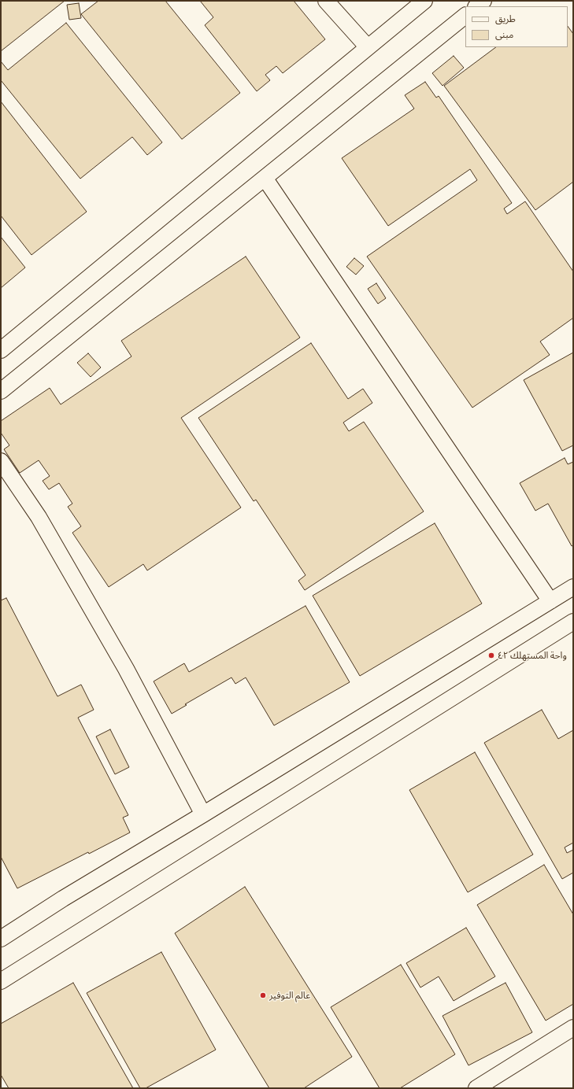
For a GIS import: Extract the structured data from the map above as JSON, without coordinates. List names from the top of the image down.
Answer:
{
  "places": ["واحة المستهلك ٤٢", "عالم التوفير"],
  "legend": ["طريق", "مبنى"]
}
